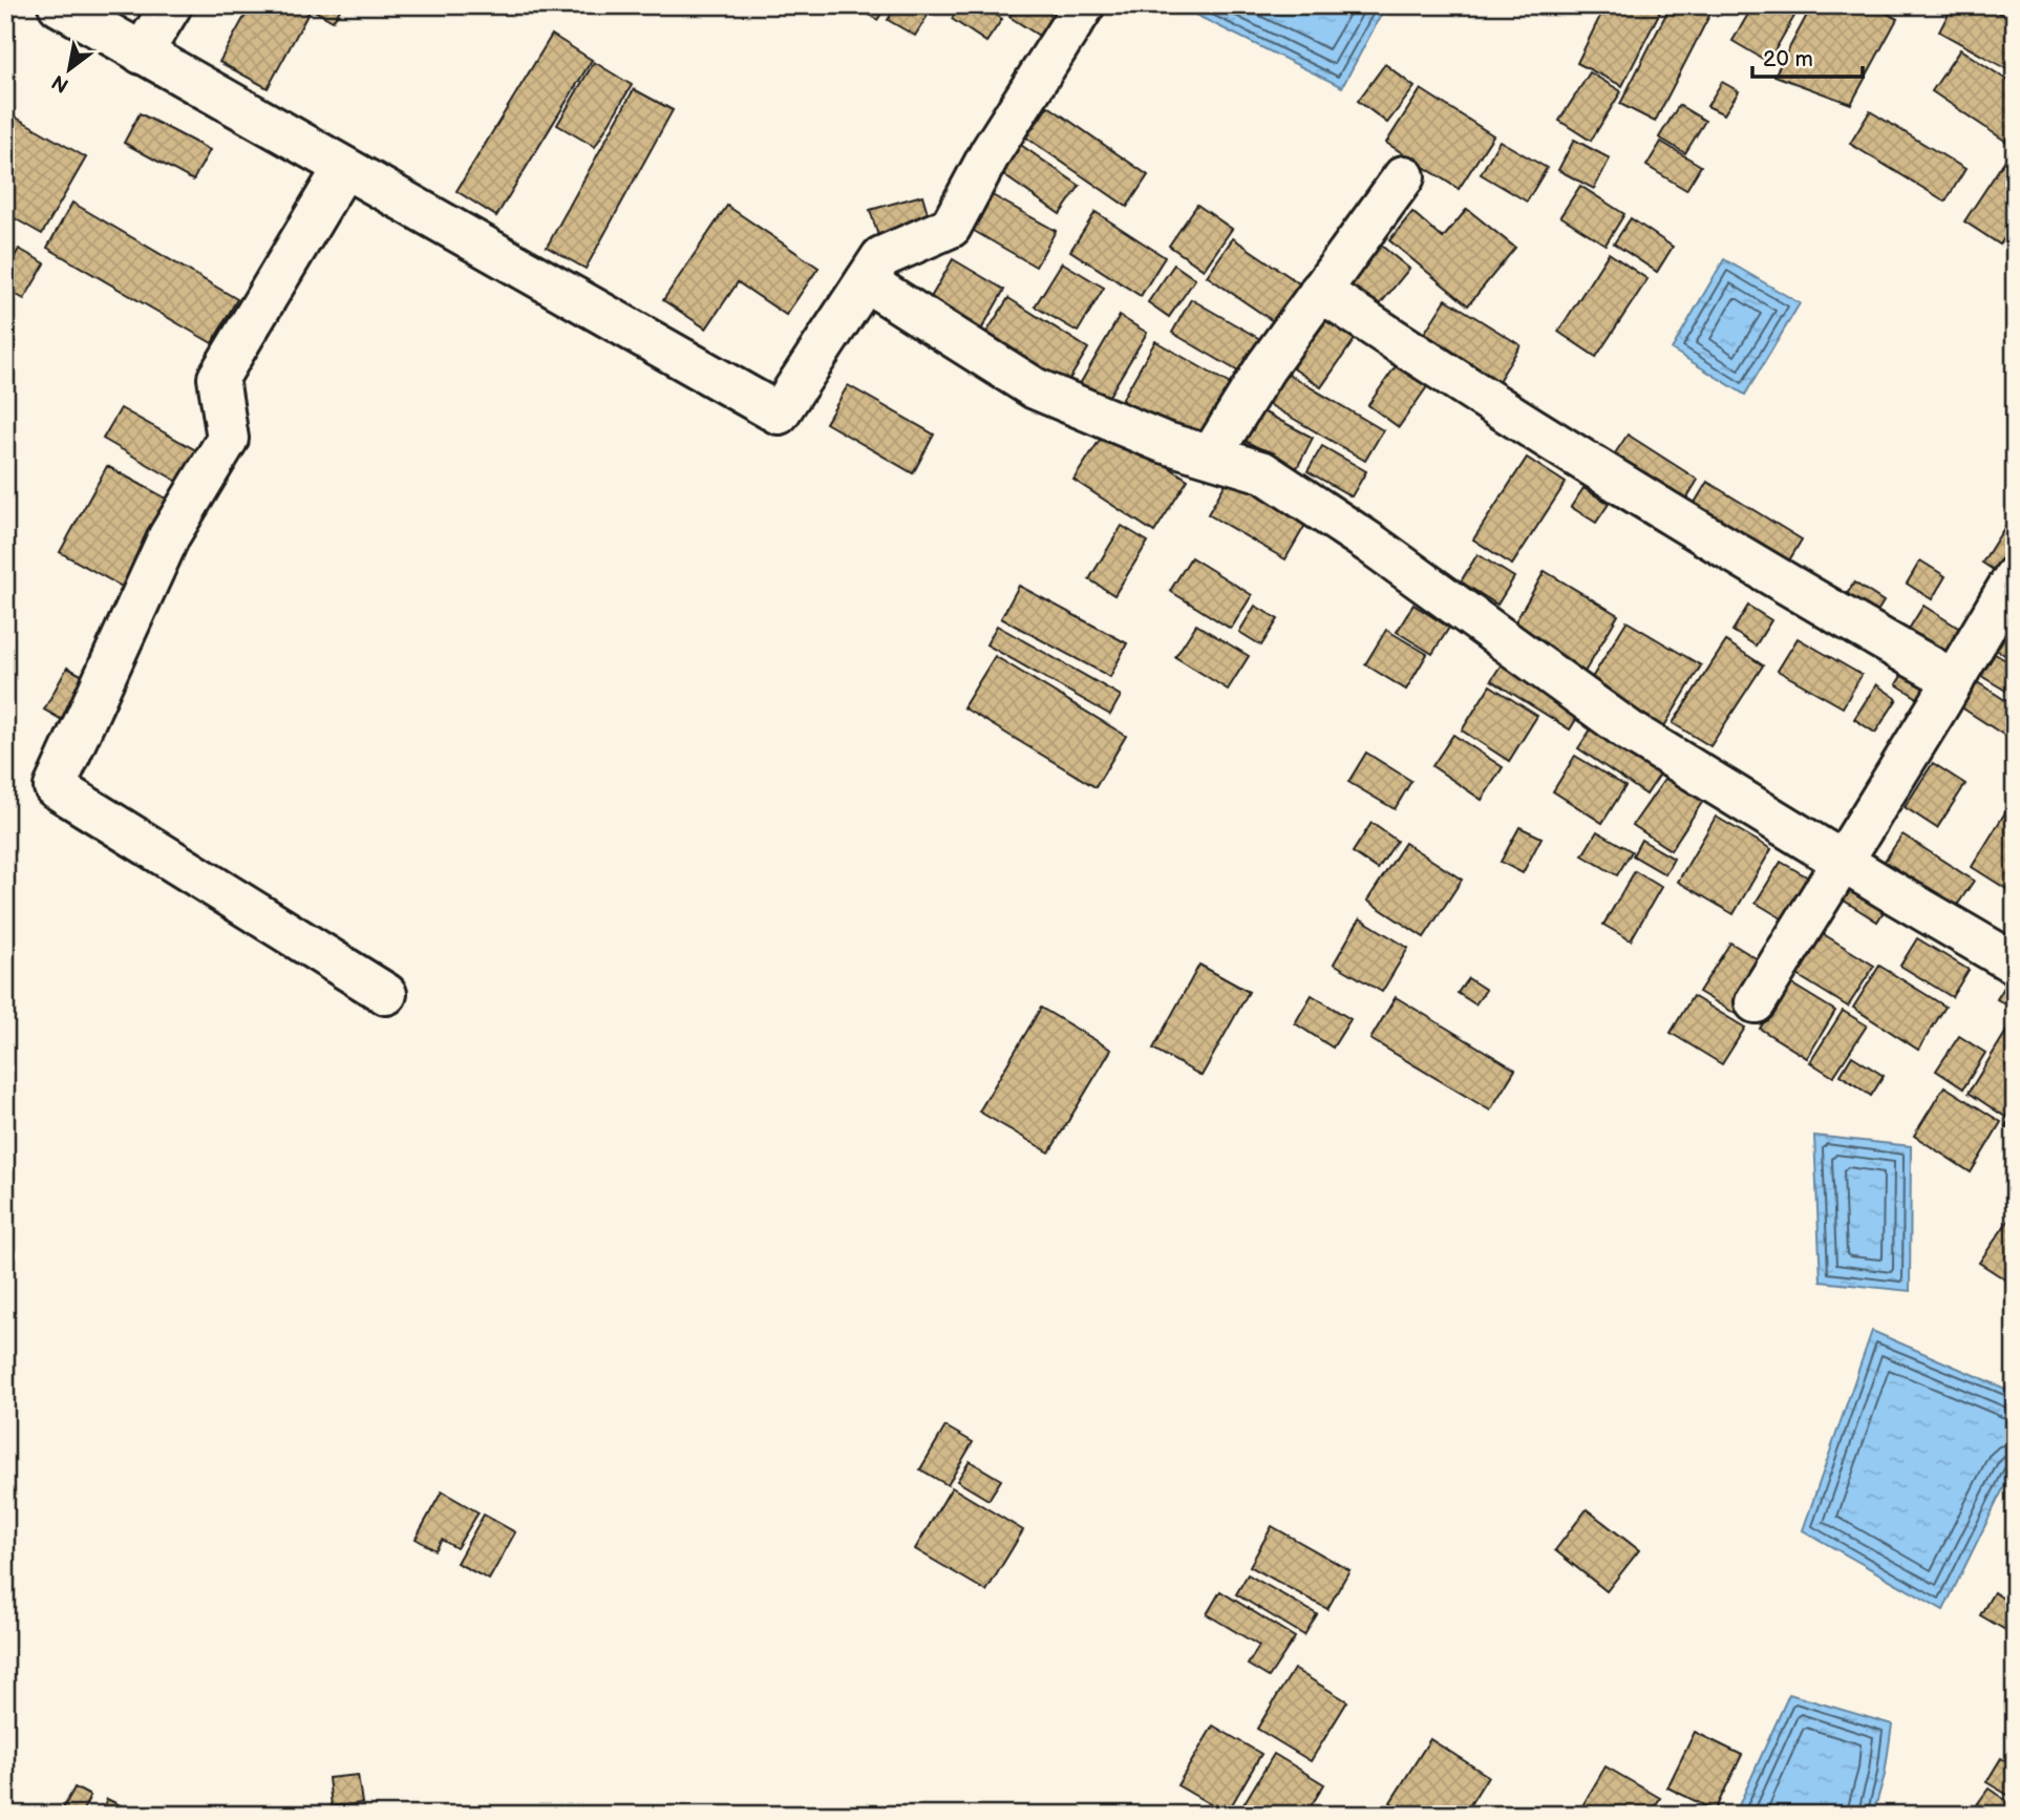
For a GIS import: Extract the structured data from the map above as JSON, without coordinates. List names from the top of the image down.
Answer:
{
  "scale_bar": "20 m",
  "north": "bottom left"
}
